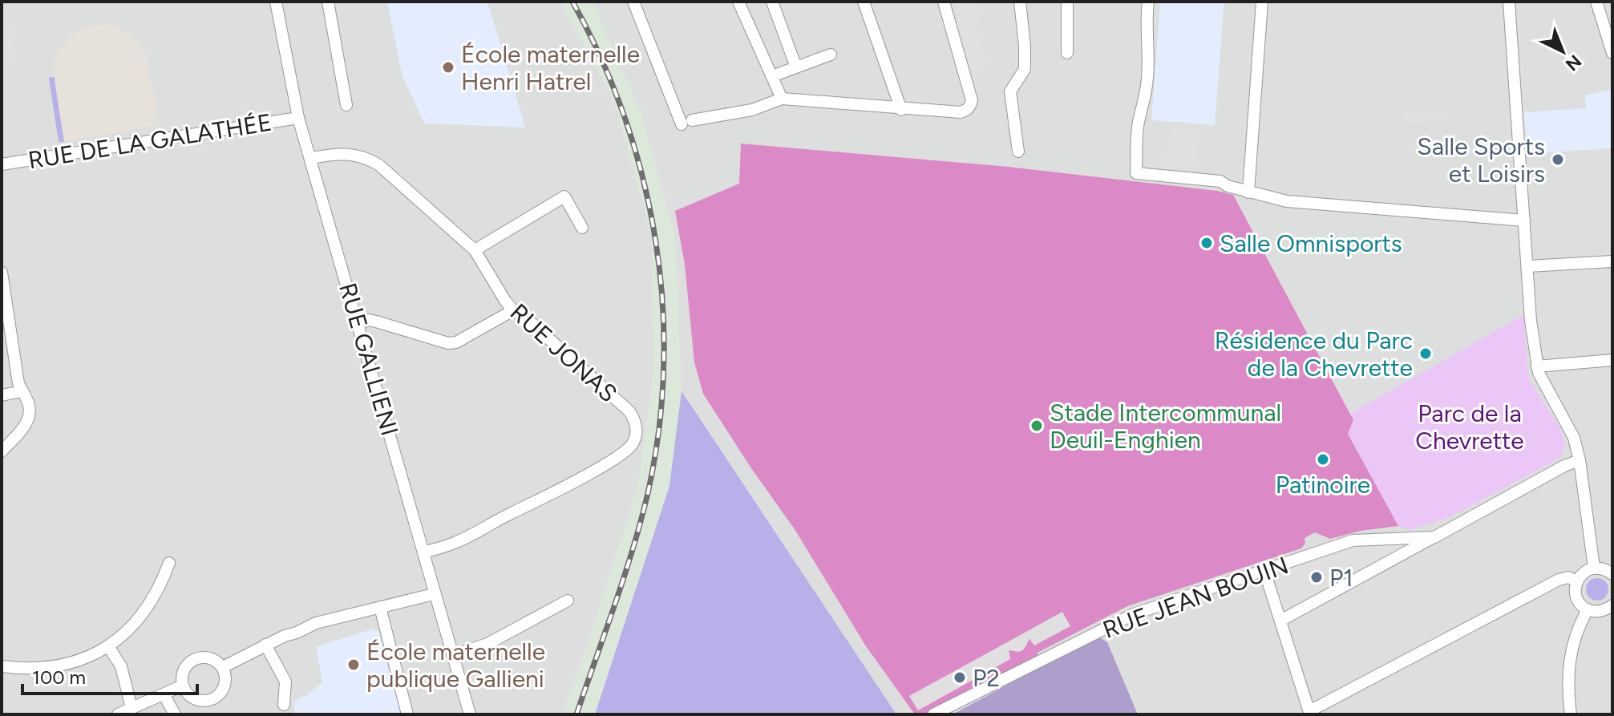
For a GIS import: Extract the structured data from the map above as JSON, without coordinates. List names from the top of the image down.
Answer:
{
  "streets": {
    "street": [
      "RUE DE LA GALATHÉE",
      "RUE JONAS",
      "RUE GALLIENI",
      "RUE JEAN BOUIN"
    ]
  },
  "crossings": [
    ["RUE DE LA GALATHÉE", "RUE GALLIENI"],
    ["RUE JONAS", "RUE GALLIENI"]
  ],
  "parks": ["Parc de la Chevrette"],
  "places": [
    "École maternelle Henri Hatrel",
    "Salle Sports et Loisirs",
    "Salle Omnisports",
    "Résidence du Parc de la Chevrette",
    "Stade Intercommunal Deuil-Enghien",
    "Patinoire",
    "P1",
    "École maternelle publique Gallieni",
    "P2"
  ],
  "scale_bar": "100 m",
  "north": "bottom right"
}
